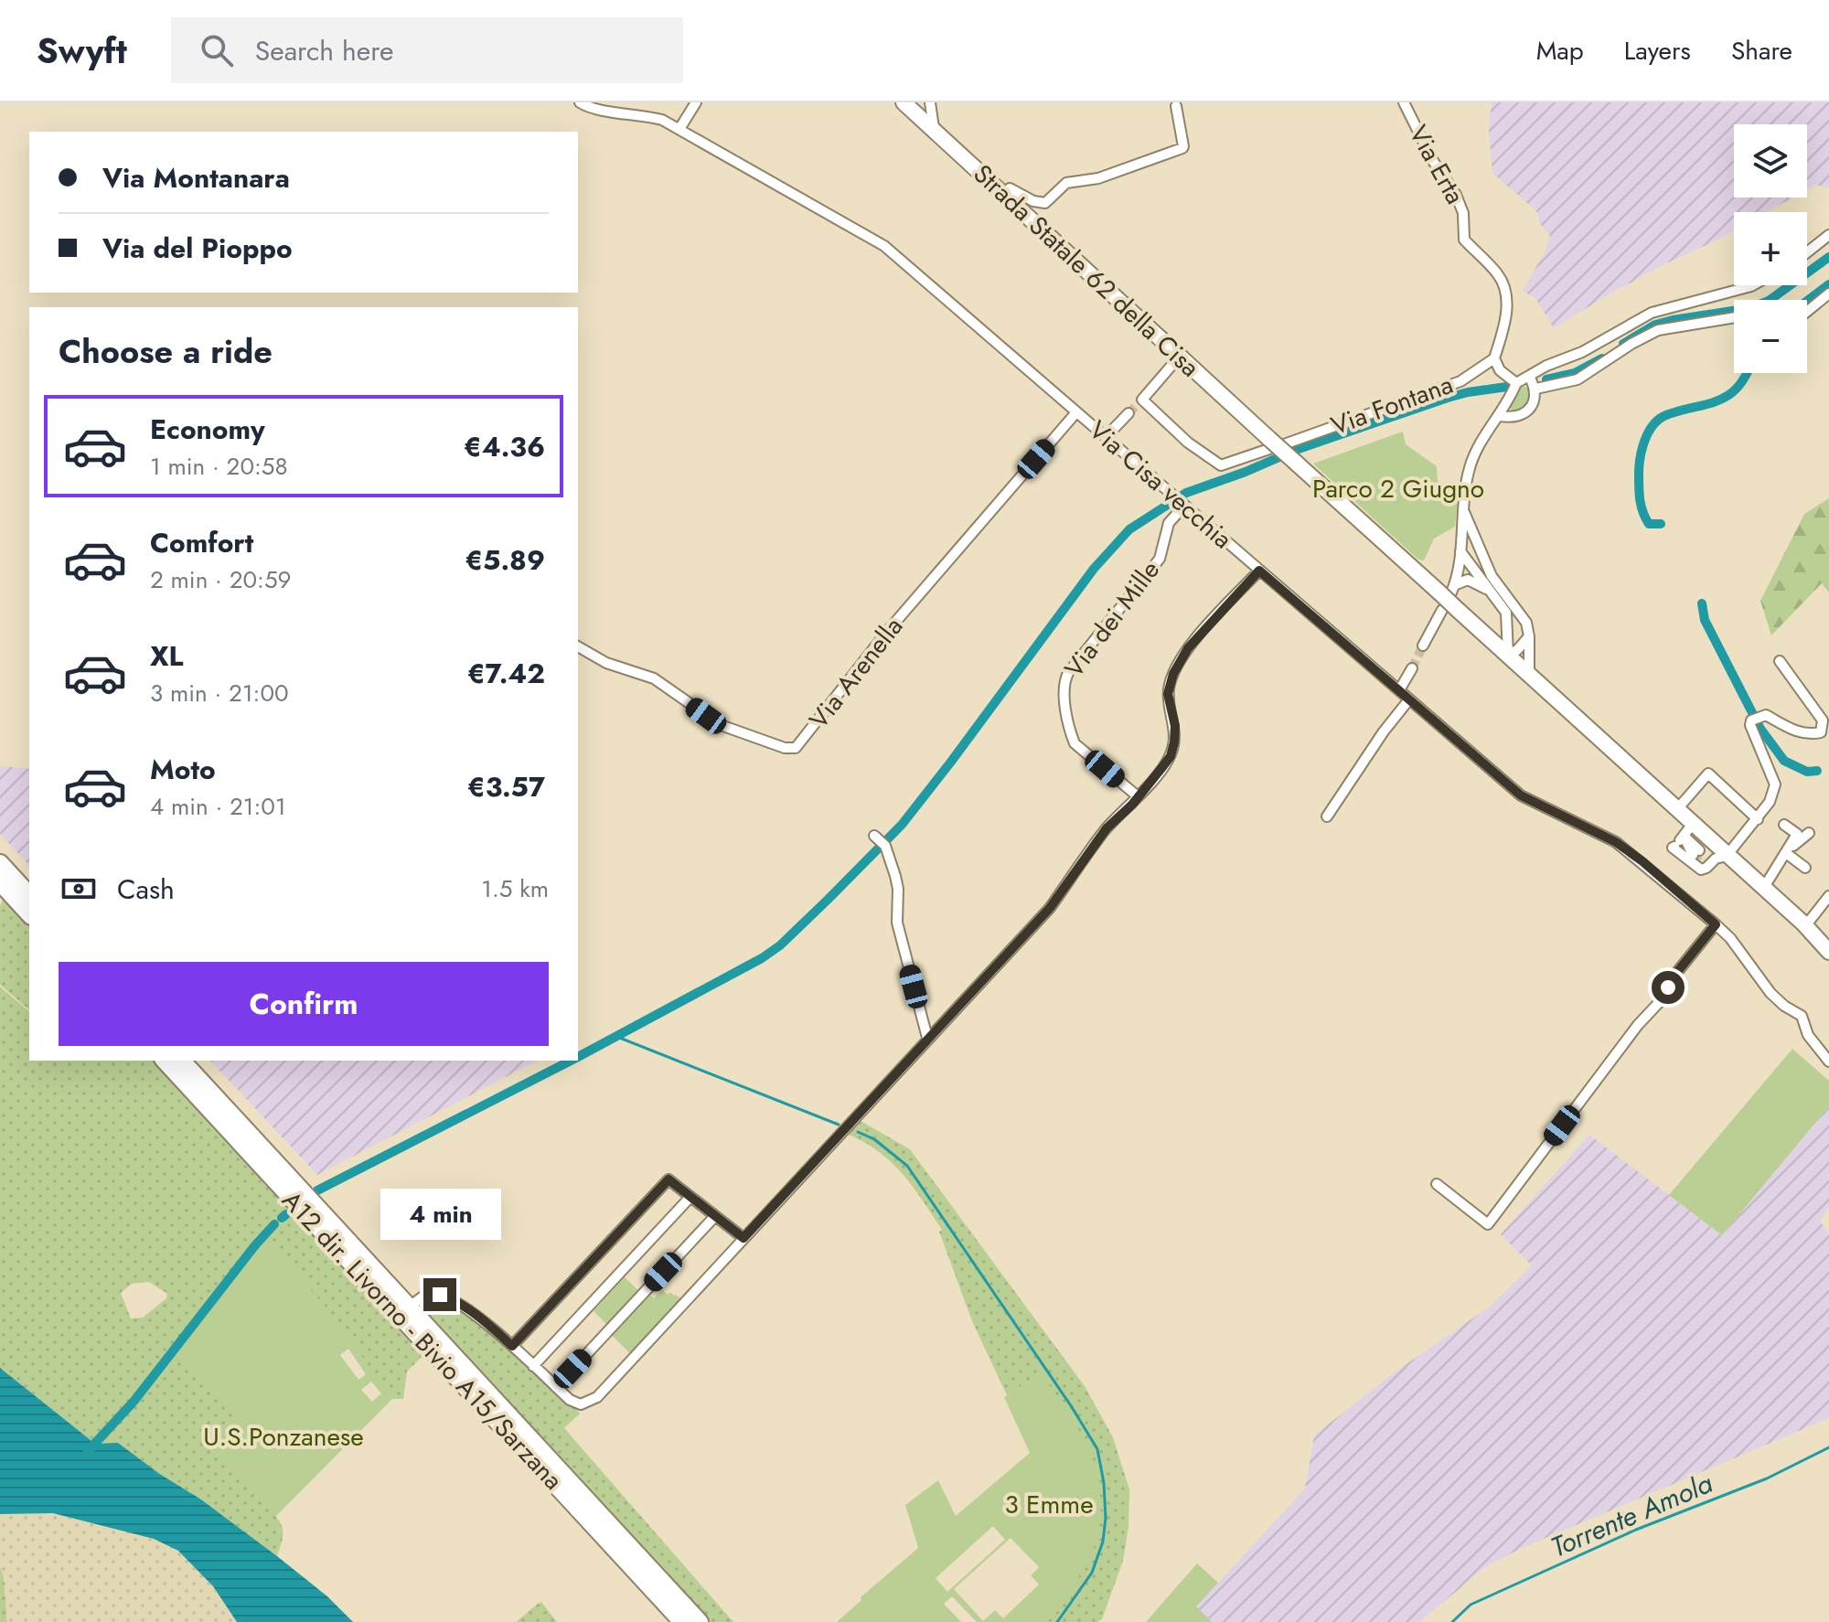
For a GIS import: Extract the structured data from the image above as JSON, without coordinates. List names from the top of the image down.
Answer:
{
  "streets": {
    "highway": ["A12 dir. Livorno - Bivio A15/Sarzana"],
    "main road": ["Strada Statale 62 della Cisa"],
    "street": [
      "Via Erta",
      "Via Fontana",
      "Via Cisa vecchia",
      "Via dei Mille",
      "Via Arenella"
    ]
  },
  "crossings": [
    ["Via Erta", "Via Fontana"],
    ["Strada Statale 62 della Cisa", "Via Fontana"],
    ["Via Cisa vecchia", "Via dei Mille"],
    ["Via Cisa vecchia", "Via Arenella"]
  ],
  "water": ["Torrente Amola"],
  "parks": ["Parco 2 Giugno", "U.S.Ponzanese", "3 Emme"],
  "page": {
    "header": "Swyft",
    "search": "Search here",
    "nav": ["Map", "Layers", "Share"],
    "map_buttons": ["+", "−"],
    "banner": ["Via Montanara", "Via del Pioppo"],
    "heading": "Choose a ride",
    "list": [
      {
        "name": "Economy",
        "note": "1 min · 20:58",
        "value": "€4.36"
      },
      {
        "name": "Comfort",
        "note": "2 min · 20:59",
        "value": "€5.89"
      },
      {
        "name": "XL",
        "note": "3 min · 21:00",
        "value": "€7.42"
      },
      {
        "name": "Moto",
        "note": "4 min · 21:01",
        "value": "€3.57"
      }
    ],
    "pay": ["Cash", "1.5 km"],
    "buttons": "Confirm",
    "bubble": "4 min"
  }
}
